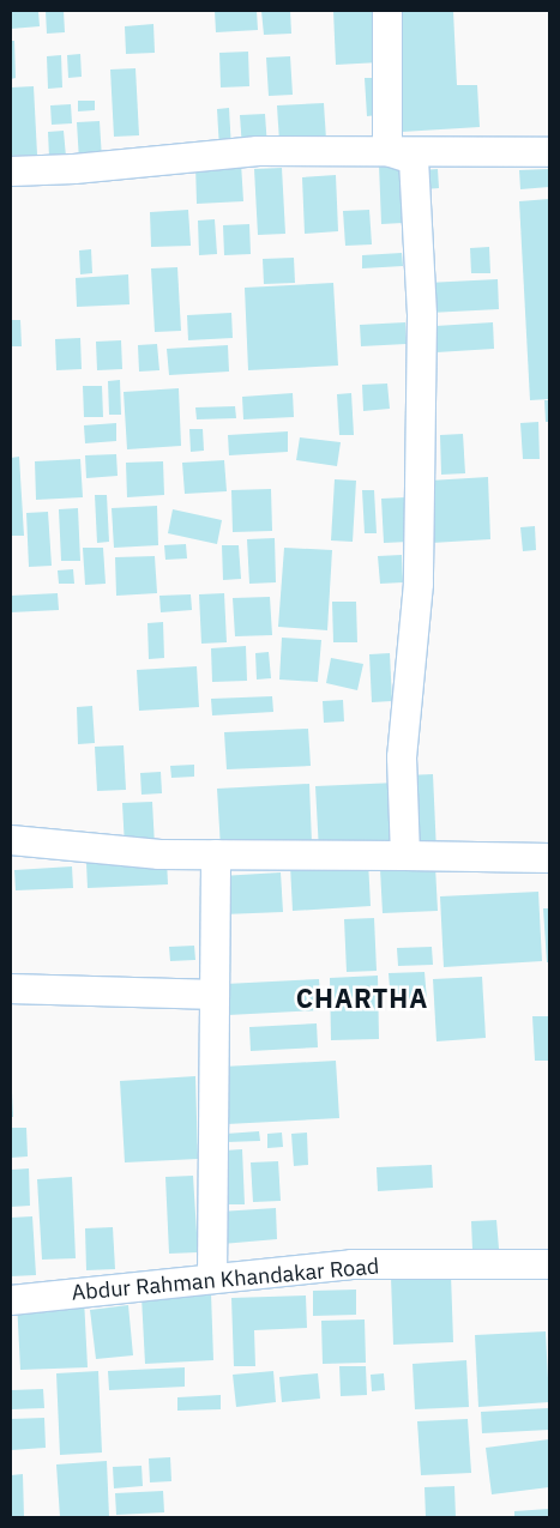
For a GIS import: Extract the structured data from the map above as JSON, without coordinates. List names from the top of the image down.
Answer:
{
  "streets": {
    "street": ["Abdur Rahman Khandakar Road"]
  },
  "districts": ["CHARTHA"]
}
